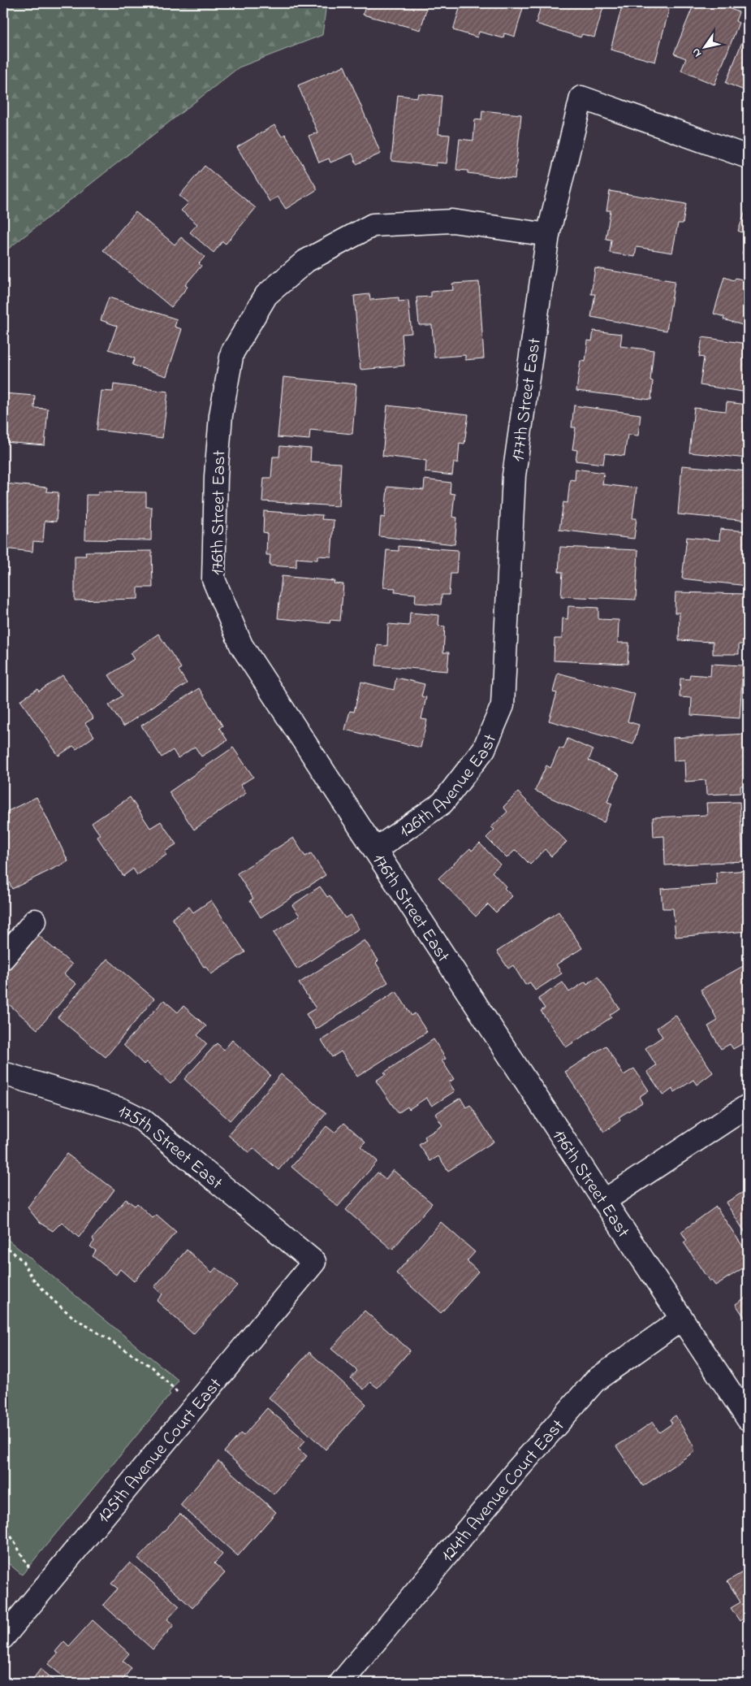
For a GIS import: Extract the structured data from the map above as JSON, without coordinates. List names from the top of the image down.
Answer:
{
  "streets": {
    "street": [
      "177th Street East",
      "176th Street East",
      "126th Avenue East",
      "175th Street East",
      "125th Avenue Court East",
      "124th Avenue Court East"
    ]
  },
  "crossings": [
    ["177th Street East", "176th Street East"],
    ["177th Street East", "126th Avenue East"],
    ["176th Street East", "126th Avenue East"],
    ["176th Street East", "124th Avenue Court East"],
    ["175th Street East", "125th Avenue Court East"]
  ],
  "north": "bottom left"
}
